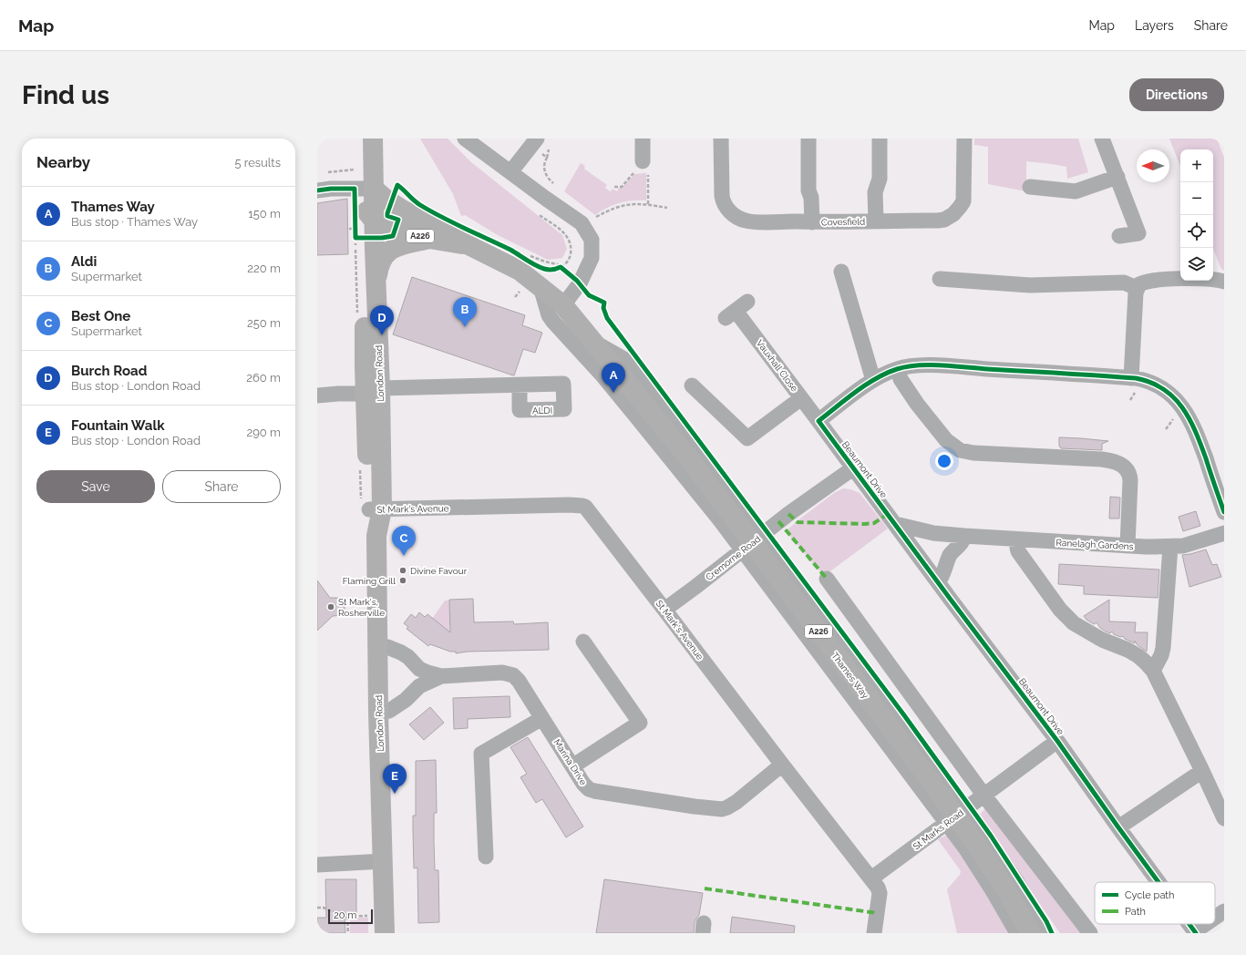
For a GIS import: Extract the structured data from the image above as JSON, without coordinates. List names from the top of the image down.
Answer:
{
  "streets": {
    "main road": ["A226", "London Road", "Thames Way"],
    "street": [
      "Covesfield",
      "Vauxhall Close",
      "Beaumont Drive",
      "St Mark's Avenue",
      "Ranelagh Gardens",
      "Cremorne Road",
      "Marina Drive",
      "St Marks Road"
    ]
  },
  "crossings": [
    ["A226", "London Road"],
    ["A226", "Thames Way"],
    ["Vauxhall Close", "Beaumont Drive"],
    ["London Road", "St Mark's Avenue"],
    ["London Road", "Thames Way"],
    ["London Road", "Marina Drive"],
    ["Beaumont Drive", "Ranelagh Gardens"],
    ["Beaumont Drive", "Cremorne Road"],
    ["Beaumont Drive", "St Marks Road"],
    ["St Mark's Avenue", "Cremorne Road"],
    ["St Mark's Avenue", "Marina Drive"],
    ["St Mark's Avenue", "St Marks Road"]
  ],
  "places": ["Divine Favour", "Flaming Grill", "St Mark's, Rosherville"],
  "legend": ["Cycle path", "Path"],
  "scale_bar": "20 m",
  "north": "left",
  "page": {
    "header": "Map",
    "nav": ["Map", "Layers", "Share"],
    "buttons": [
      "Directions",
      ["Save", "Share"]
    ],
    "title": "Find us",
    "heading": ["Nearby", "5 results"],
    "map_buttons": ["+", "−"],
    "list": [
      {
        "mark": "A",
        "name": "Thames Way",
        "note": "Bus stop · Thames Way",
        "value": "150 m"
      },
      {
        "mark": "B",
        "name": "Aldi",
        "note": "Supermarket",
        "value": "220 m"
      },
      {
        "mark": "C",
        "name": "Best One",
        "note": "Supermarket",
        "value": "250 m"
      },
      {
        "mark": "D",
        "name": "Burch Road",
        "note": "Bus stop · London Road",
        "value": "260 m"
      },
      {
        "mark": "E",
        "name": "Fountain Walk",
        "note": "Bus stop · London Road",
        "value": "290 m"
      }
    ],
    "pins": [
      "B",
      "D",
      "A",
      "C",
      "E"
    ],
    "scale": "20 m"
  }
}
